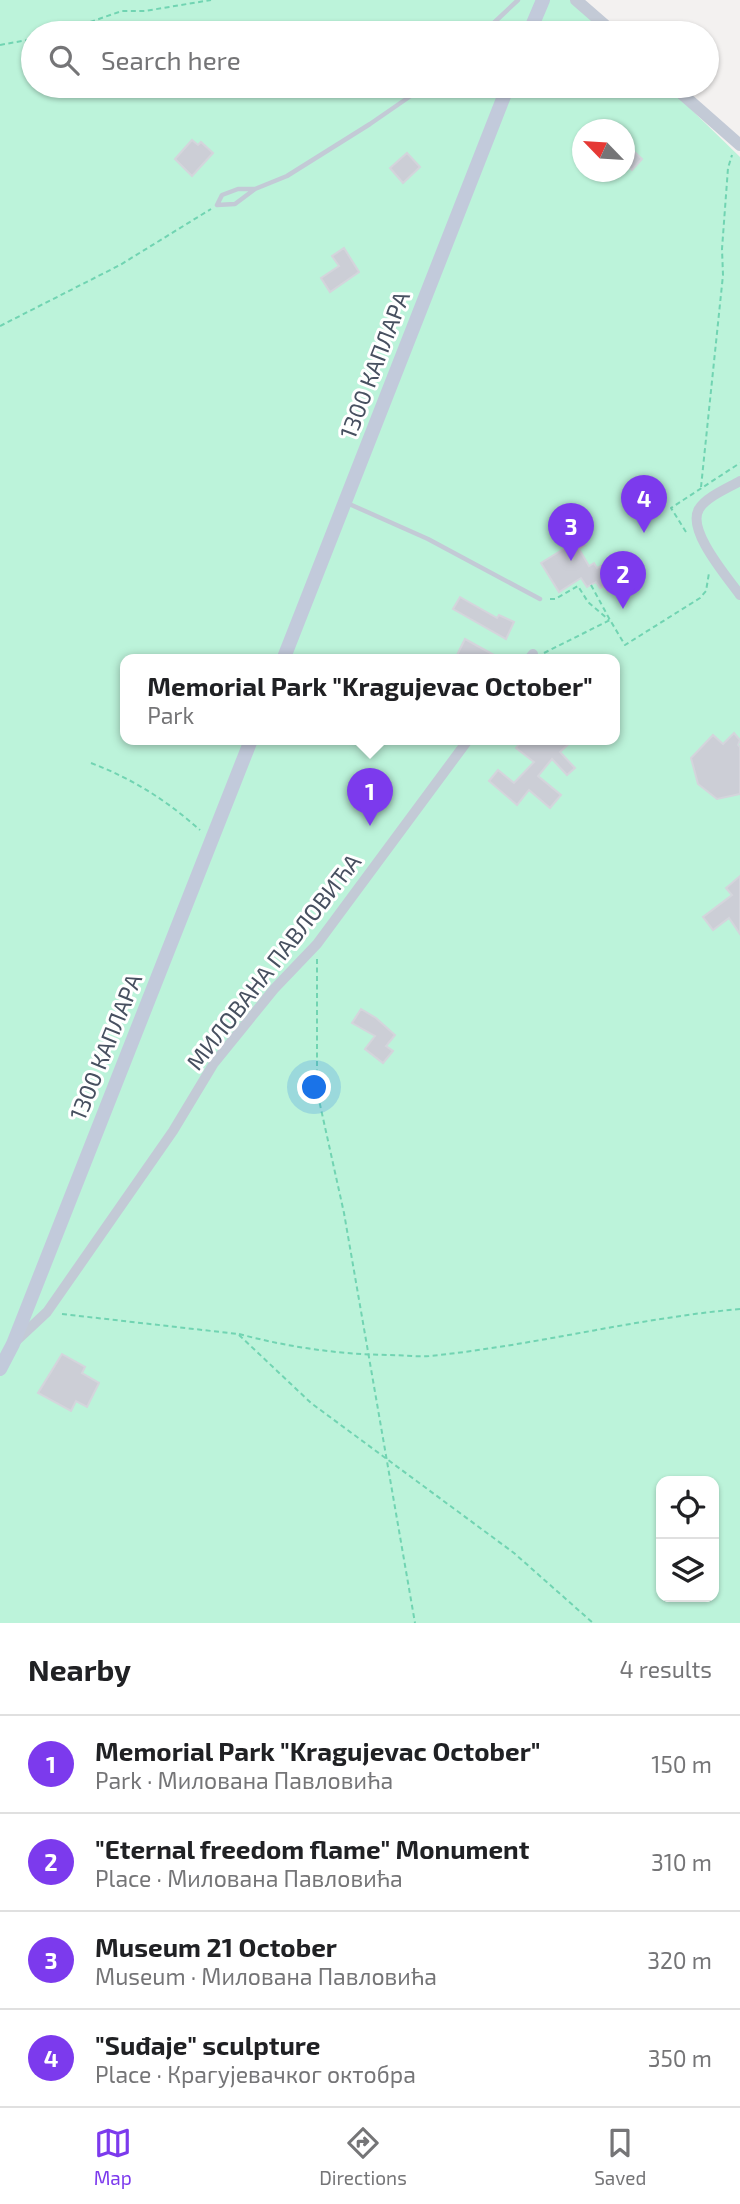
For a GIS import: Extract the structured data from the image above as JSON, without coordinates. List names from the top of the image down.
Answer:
{
  "streets": {
    "main road": ["1300 КАПЛАРА"],
    "street": ["МИЛОВАНА ПАВЛОВИЋА"]
  },
  "crossings": [
    ["1300 КАПЛАРА", "МИЛОВАНА ПАВЛОВИЋА"]
  ],
  "north": "top left",
  "page": {
    "search": "Search here",
    "pins": [
      "4",
      "3",
      "2",
      "1"
    ],
    "popup": ["Memorial Park \"Kragujevac October\"", "Park"],
    "heading": ["Nearby", "4 results"],
    "list": [
      {
        "mark": "1",
        "name": "Memorial Park \"Kragujevac October\"",
        "note": "Park · Милована Павловића",
        "value": "150 m"
      },
      {
        "mark": "2",
        "name": "\"Eternal freedom flame\" Monument",
        "note": "Place · Милована Павловића",
        "value": "310 m"
      },
      {
        "mark": "3",
        "name": "Museum 21 October",
        "note": "Museum · Милована Павловића",
        "value": "320 m"
      },
      {
        "mark": "4",
        "name": "\"Suđaje\" sculpture",
        "note": "Place · Крагујевачког октобра",
        "value": "350 m"
      }
    ],
    "nav": ["Map", "Directions", "Saved"]
  }
}
